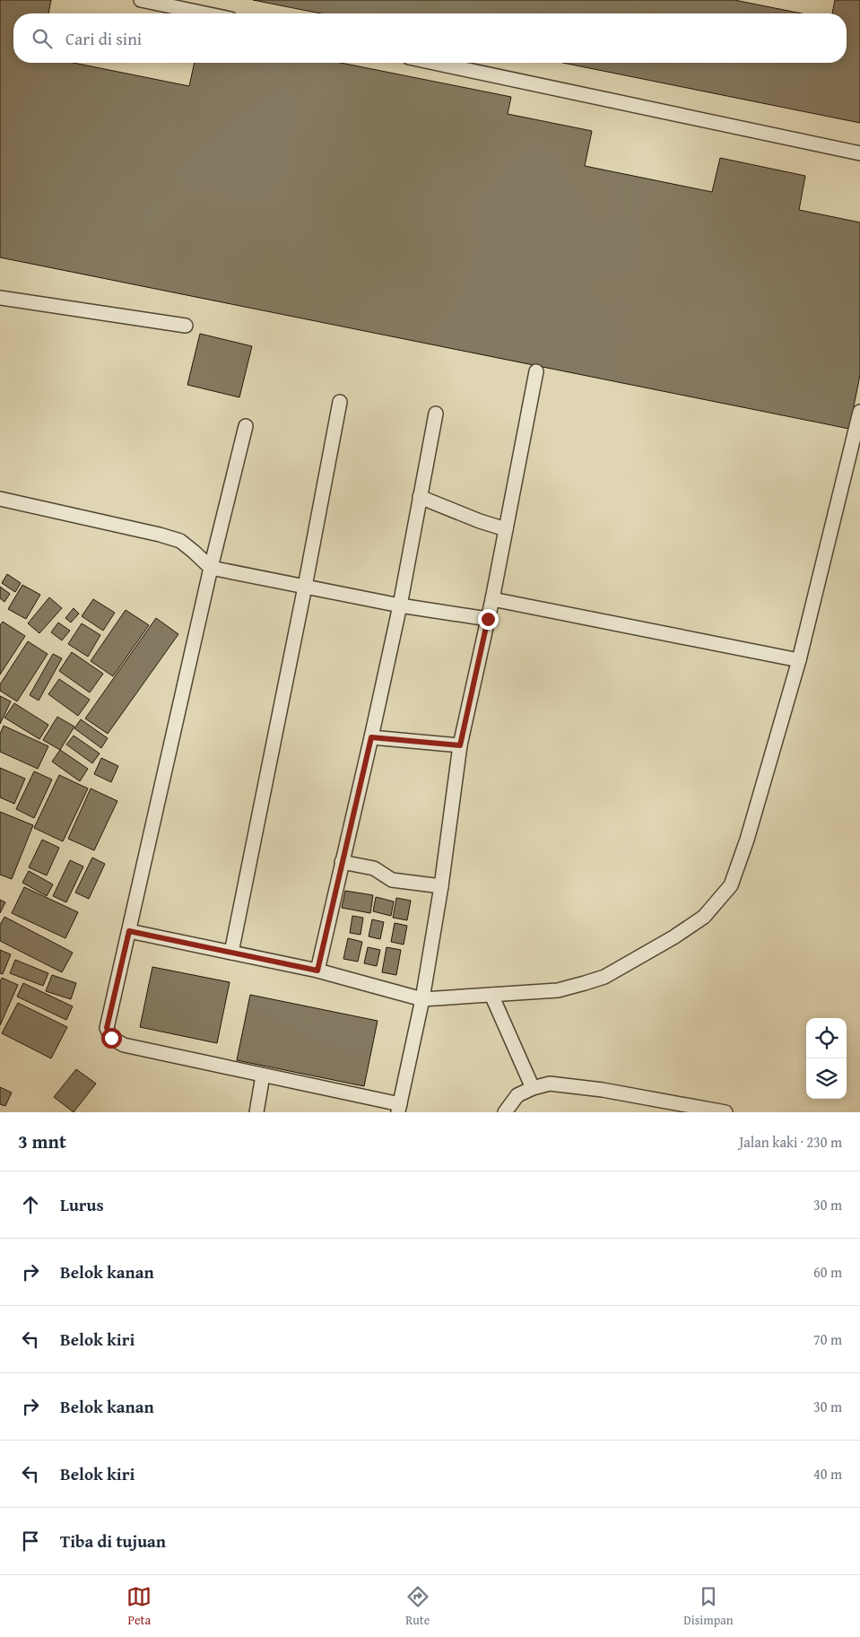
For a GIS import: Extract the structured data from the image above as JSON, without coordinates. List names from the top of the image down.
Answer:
{
  "page": {
    "search": "Cari di sini",
    "heading": ["3 mnt", "Jalan kaki · 230 m"],
    "list": [
      ["Lurus", "30 m"],
      ["Belok kanan", "60 m"],
      ["Belok kiri", "70 m"],
      ["Belok kanan", "30 m"],
      ["Belok kiri", "40 m"],
      "Tiba di tujuan"
    ],
    "nav": ["Peta", "Rute", "Disimpan"]
  }
}
